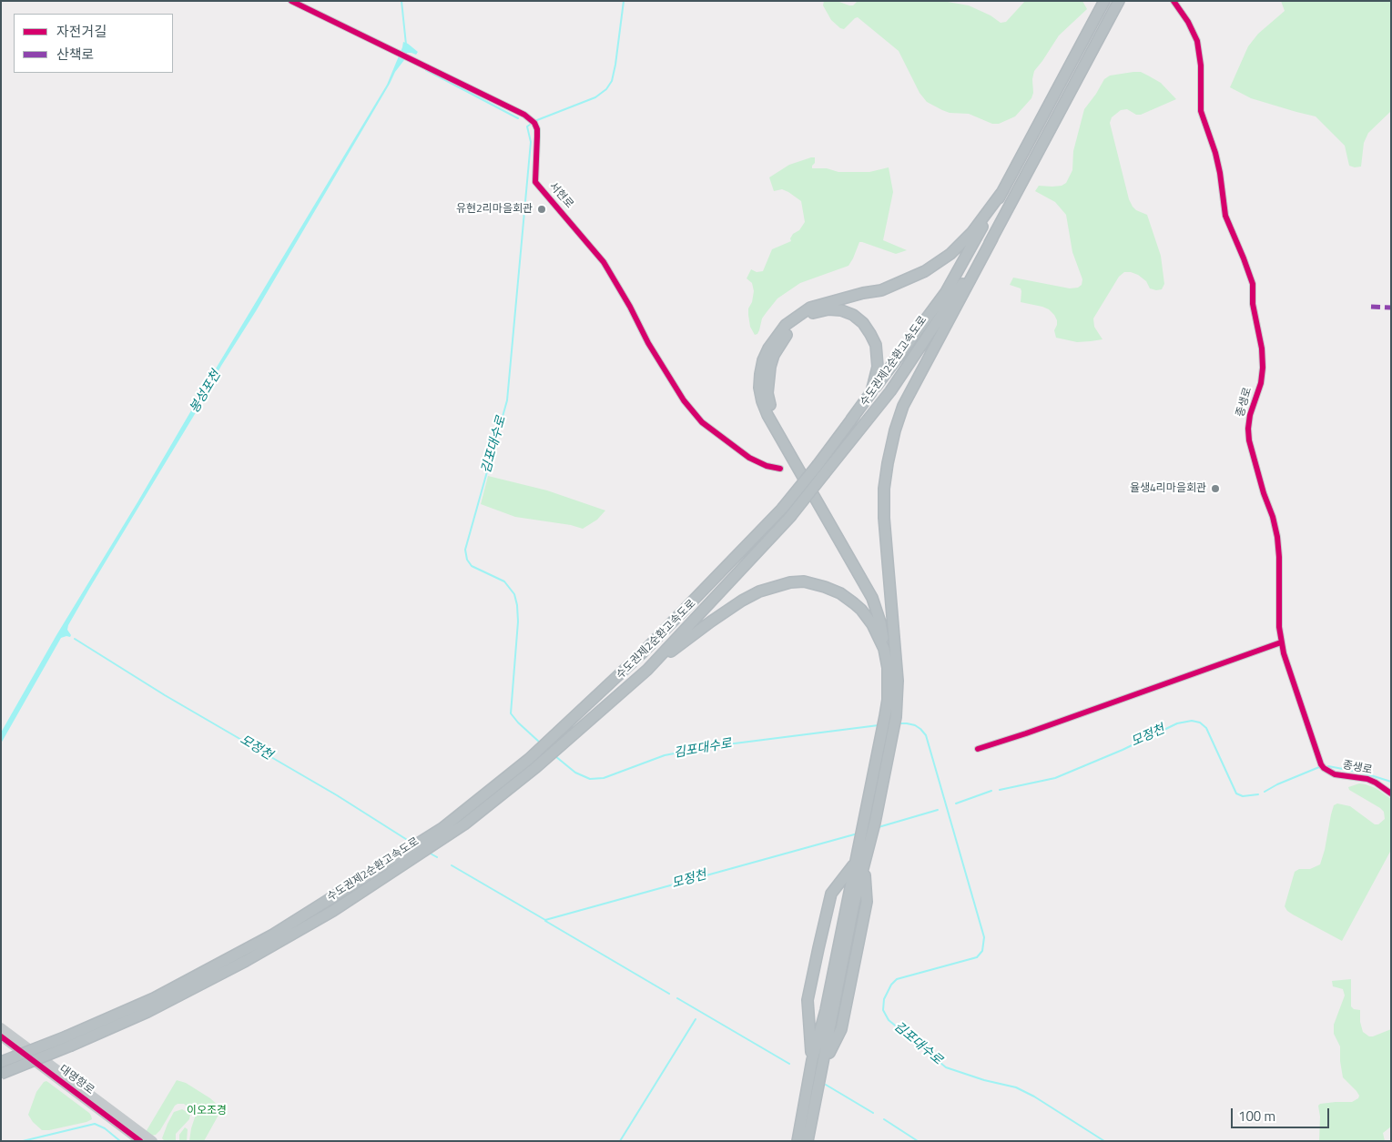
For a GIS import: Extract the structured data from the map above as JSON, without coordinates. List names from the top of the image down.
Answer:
{
  "streets": {
    "highway": ["수도권제2순환고속도로"],
    "main road": ["대명항로"],
    "street": ["서현로", "종생로"]
  },
  "water": ["봉성포천", "김포대수로", "모정천"],
  "parks": ["이오조경"],
  "places": ["유현2리마을회관", "율생4리마을회관"],
  "legend": ["자전거길", "산책로"],
  "scale_bar": "100 m"
}
